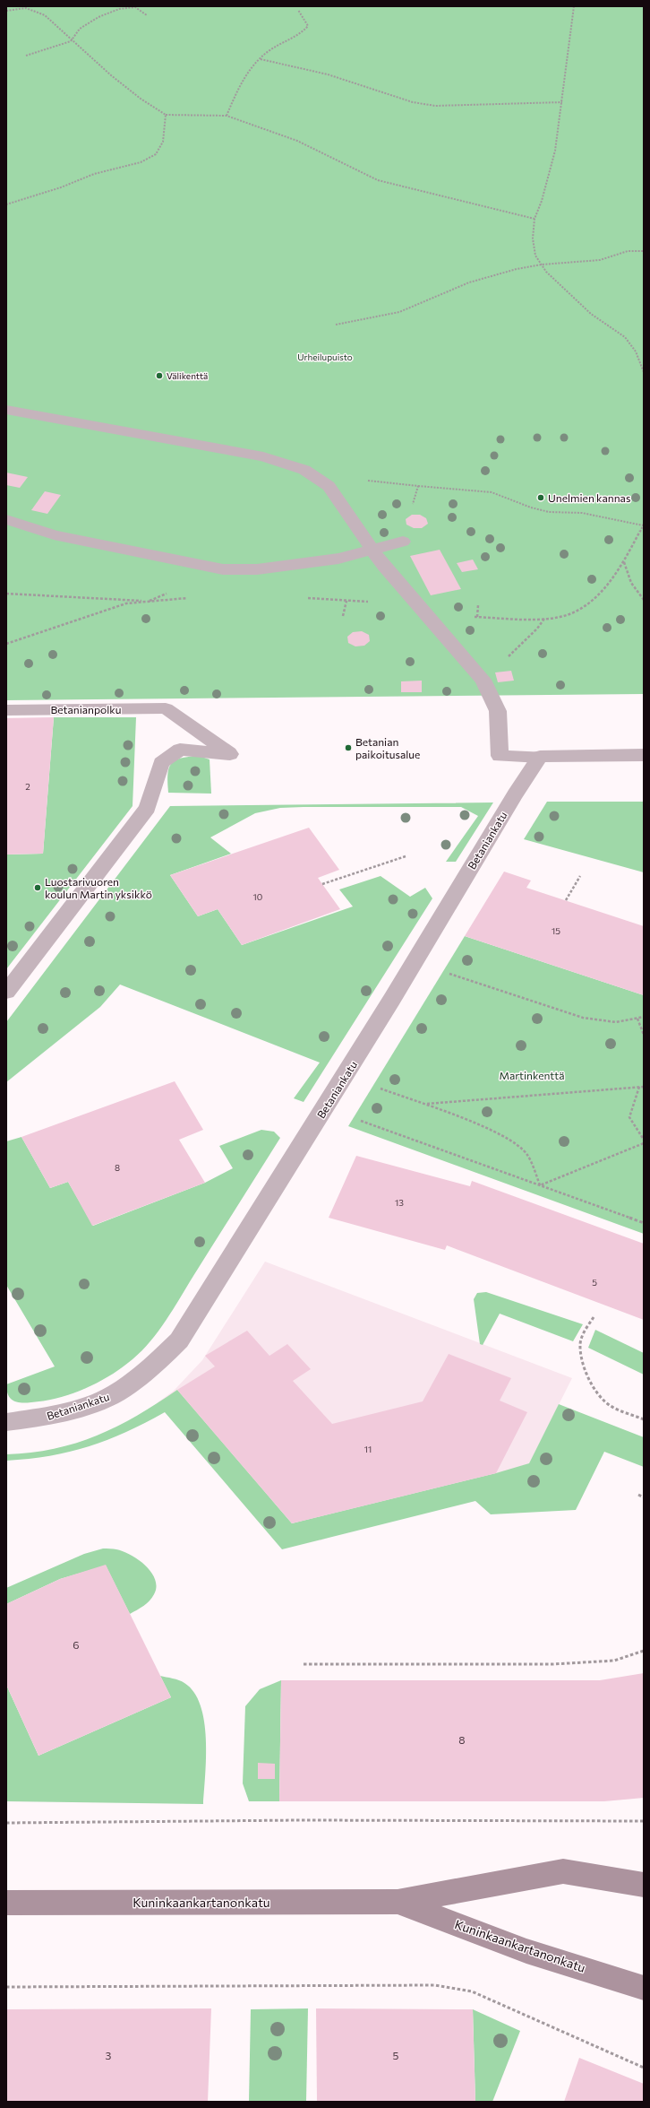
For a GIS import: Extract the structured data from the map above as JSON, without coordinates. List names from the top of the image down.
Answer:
{
  "streets": {
    "main road": ["Kuninkaankartanonkatu"],
    "street": ["Betanianpolku", "Betaniankatu"]
  },
  "parks": ["Urheilupuisto", "Martinkenttä"],
  "places": [
    "Välikenttä",
    "Unelmien kannas",
    "Betanian paikoitusalue",
    "Luostarivuoren koulun Martin yksikkö"
  ],
  "house_numbers": [
    "2",
    "10",
    "15",
    "8",
    "13",
    "5",
    "11",
    "6",
    "8",
    "3",
    "5"
  ]
}
